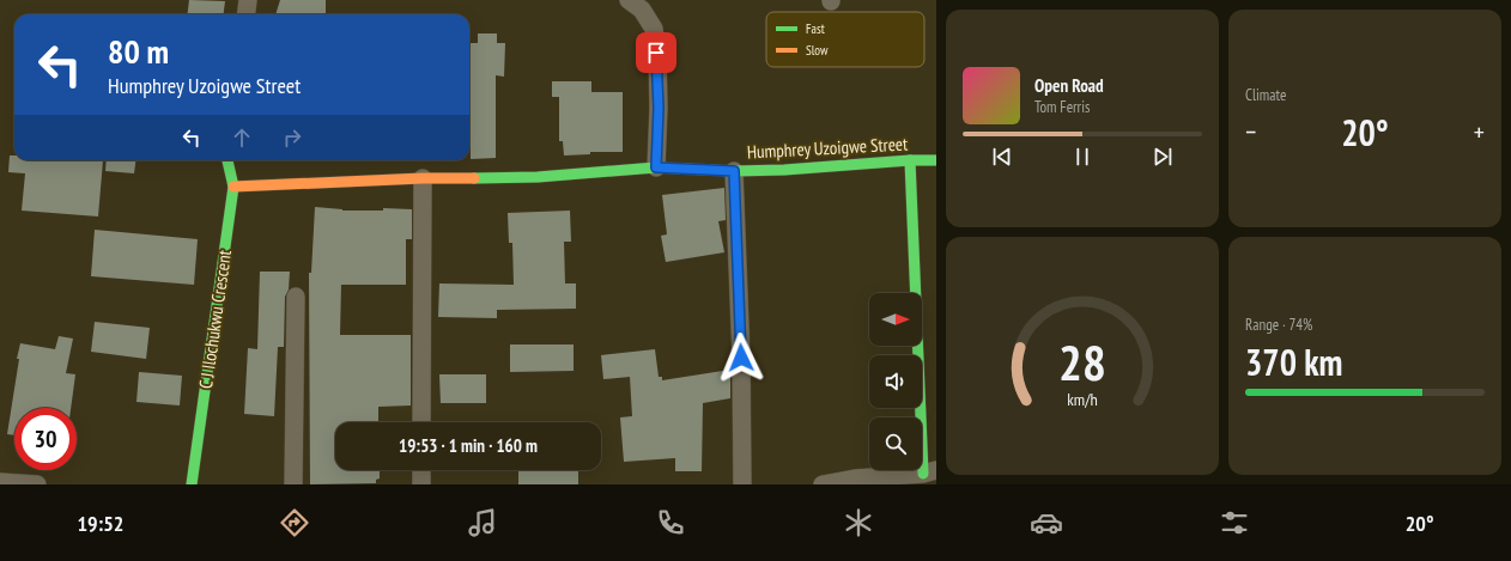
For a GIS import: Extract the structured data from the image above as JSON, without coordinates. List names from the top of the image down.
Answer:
{
  "streets": {
    "street": ["Humphrey Uzoigwe Street", "C J Ilochukwu Crescent"]
  },
  "crossings": [
    ["Humphrey Uzoigwe Street", "C J Ilochukwu Crescent"]
  ],
  "legend": ["Fast", "Slow"],
  "north": "right",
  "page": {
    "tile": [
      "Climate",
      ["Range · 74%", "370 km"]
    ],
    "turn": ["80 m", "Humphrey Uzoigwe Street"],
    "song": ["Open Road", "Tom Ferris"],
    "heat": ["−", "20°", "+"],
    "limit": "30",
    "trip": "19:53 · 1 min · 160 m",
    "tabs": ["19:52", "20°"],
    "gauge": ["28", "km/h"]
  }
}
